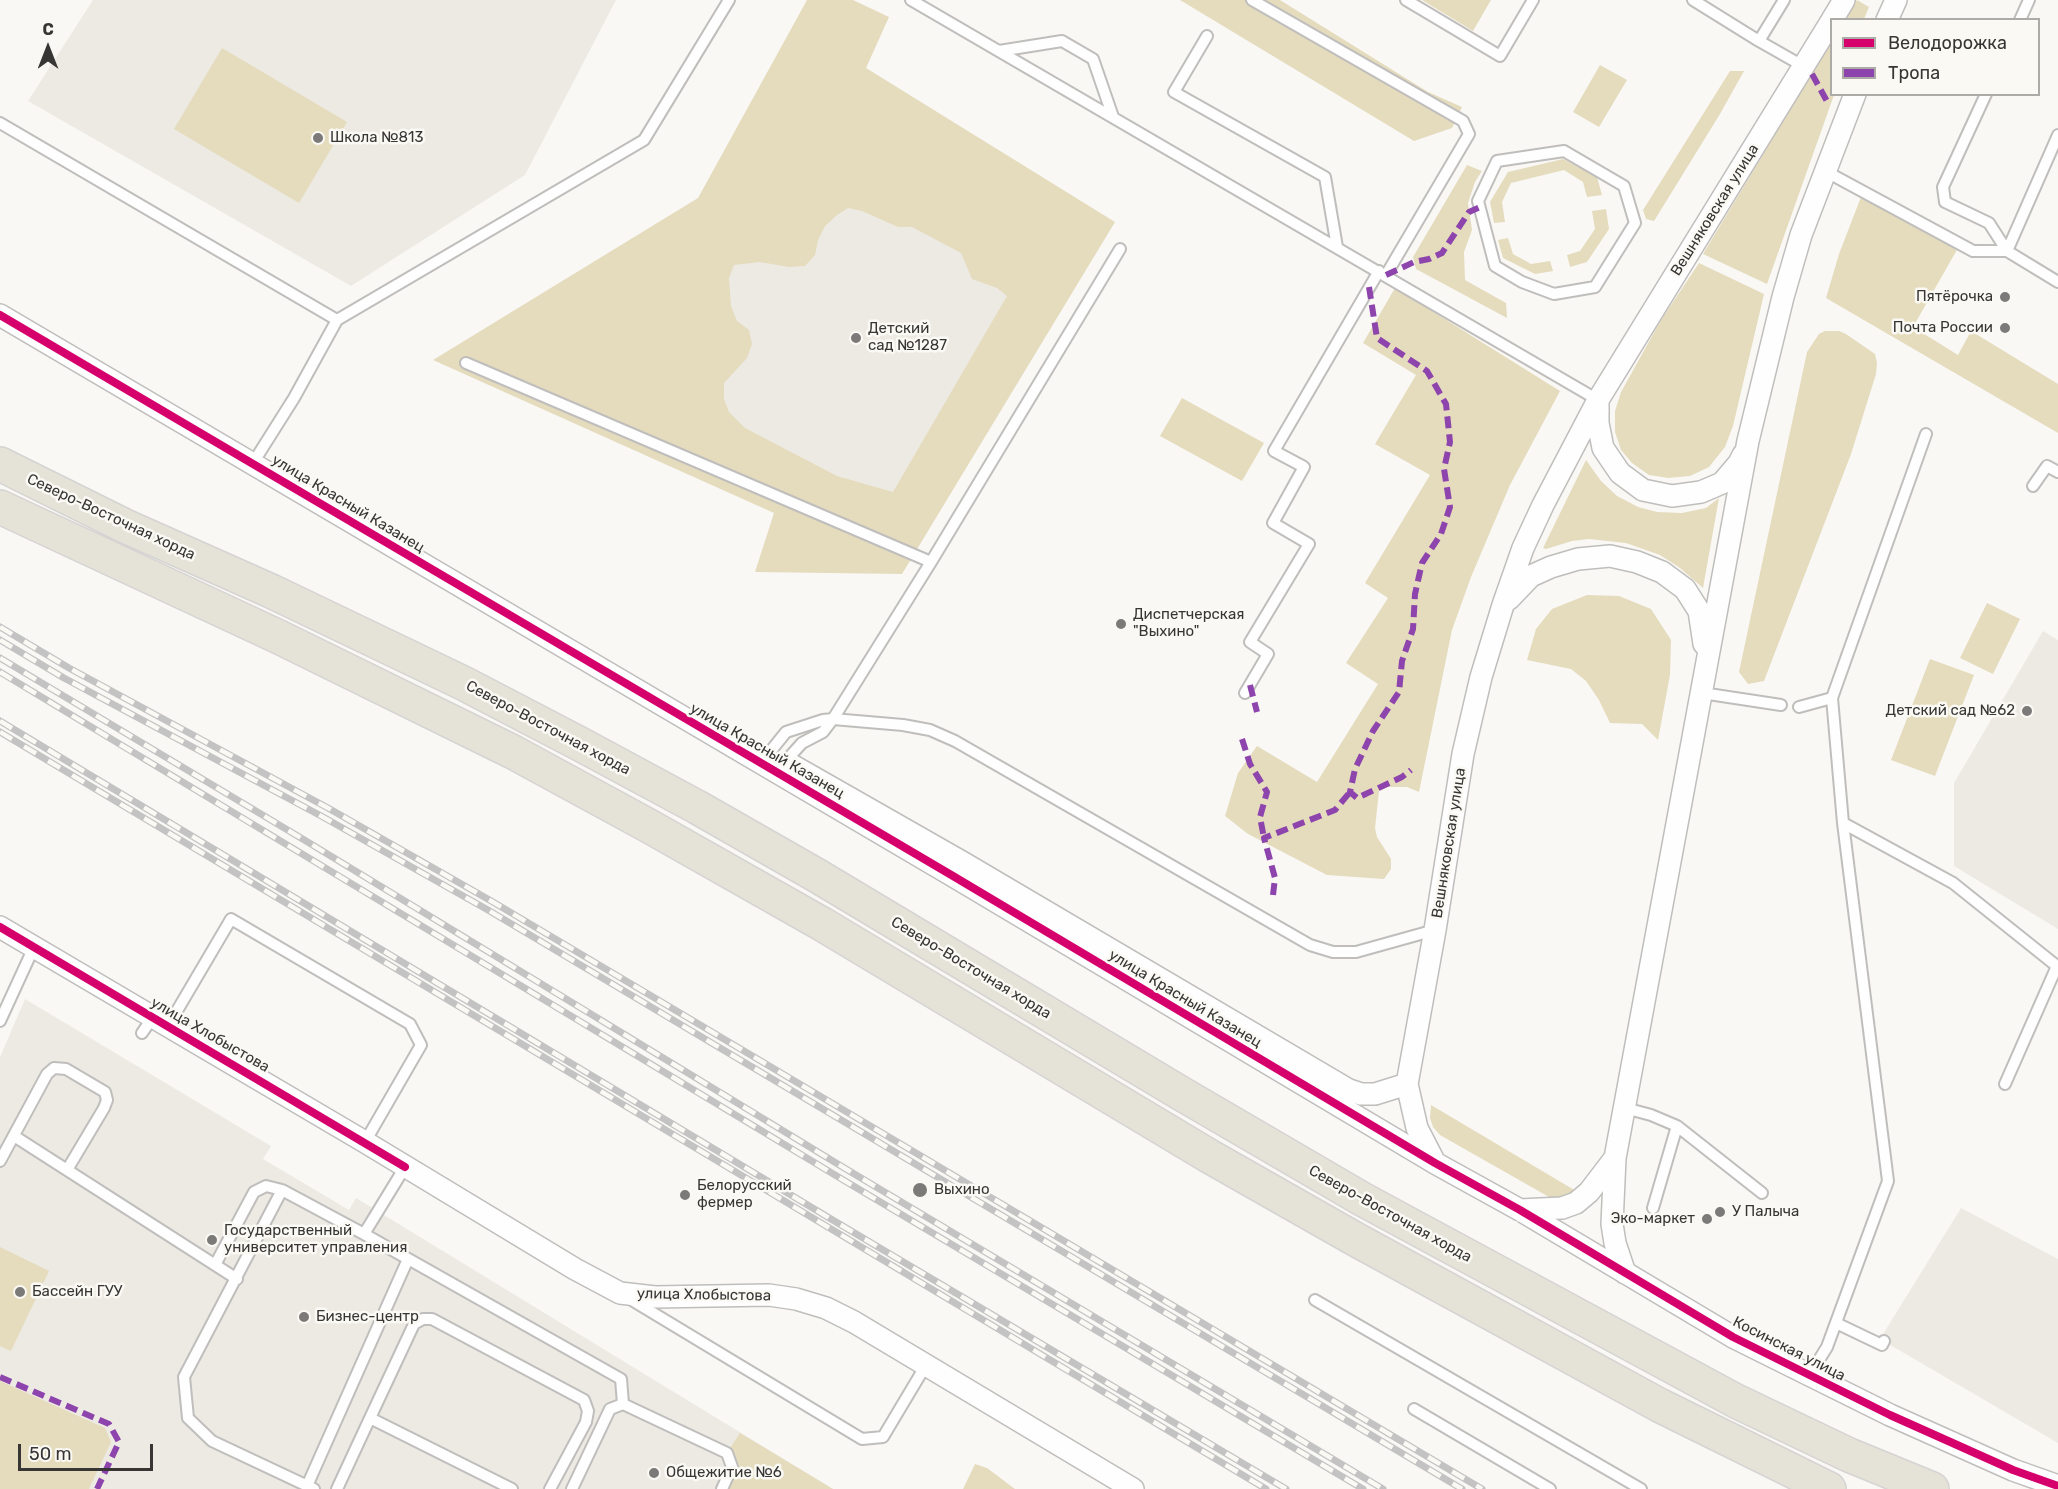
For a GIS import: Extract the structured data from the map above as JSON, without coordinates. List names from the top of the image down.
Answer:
{
  "streets": {
    "main road": ["Северо-Восточная хорда"],
    "street": [
      "Вешняковская улица",
      "улица Красный Казанец",
      "улица Хлобыстова",
      "Косинская улица"
    ]
  },
  "crossings": [
    ["Вешняковская улица", "улица Красный Казанец"],
    ["Вешняковская улица", "Косинская улица"],
    ["улица Красный Казанец", "Косинская улица"]
  ],
  "places": [
    "Школа №813",
    "Пятёрочка",
    "Почта России",
    "Детский сад №1287",
    "Диспетчерская \"Выхино\"",
    "Детский сад №62",
    "Выхино",
    "Белорусский фермер",
    "У Палыча",
    "Эко-маркет",
    "Государственный университет управления",
    "Бассейн ГУУ",
    "Бизнес-центр",
    "Общежитие №6"
  ],
  "legend": ["Велодорожка", "Тропа"],
  "scale_bar": "50 m",
  "north": "top"
}
